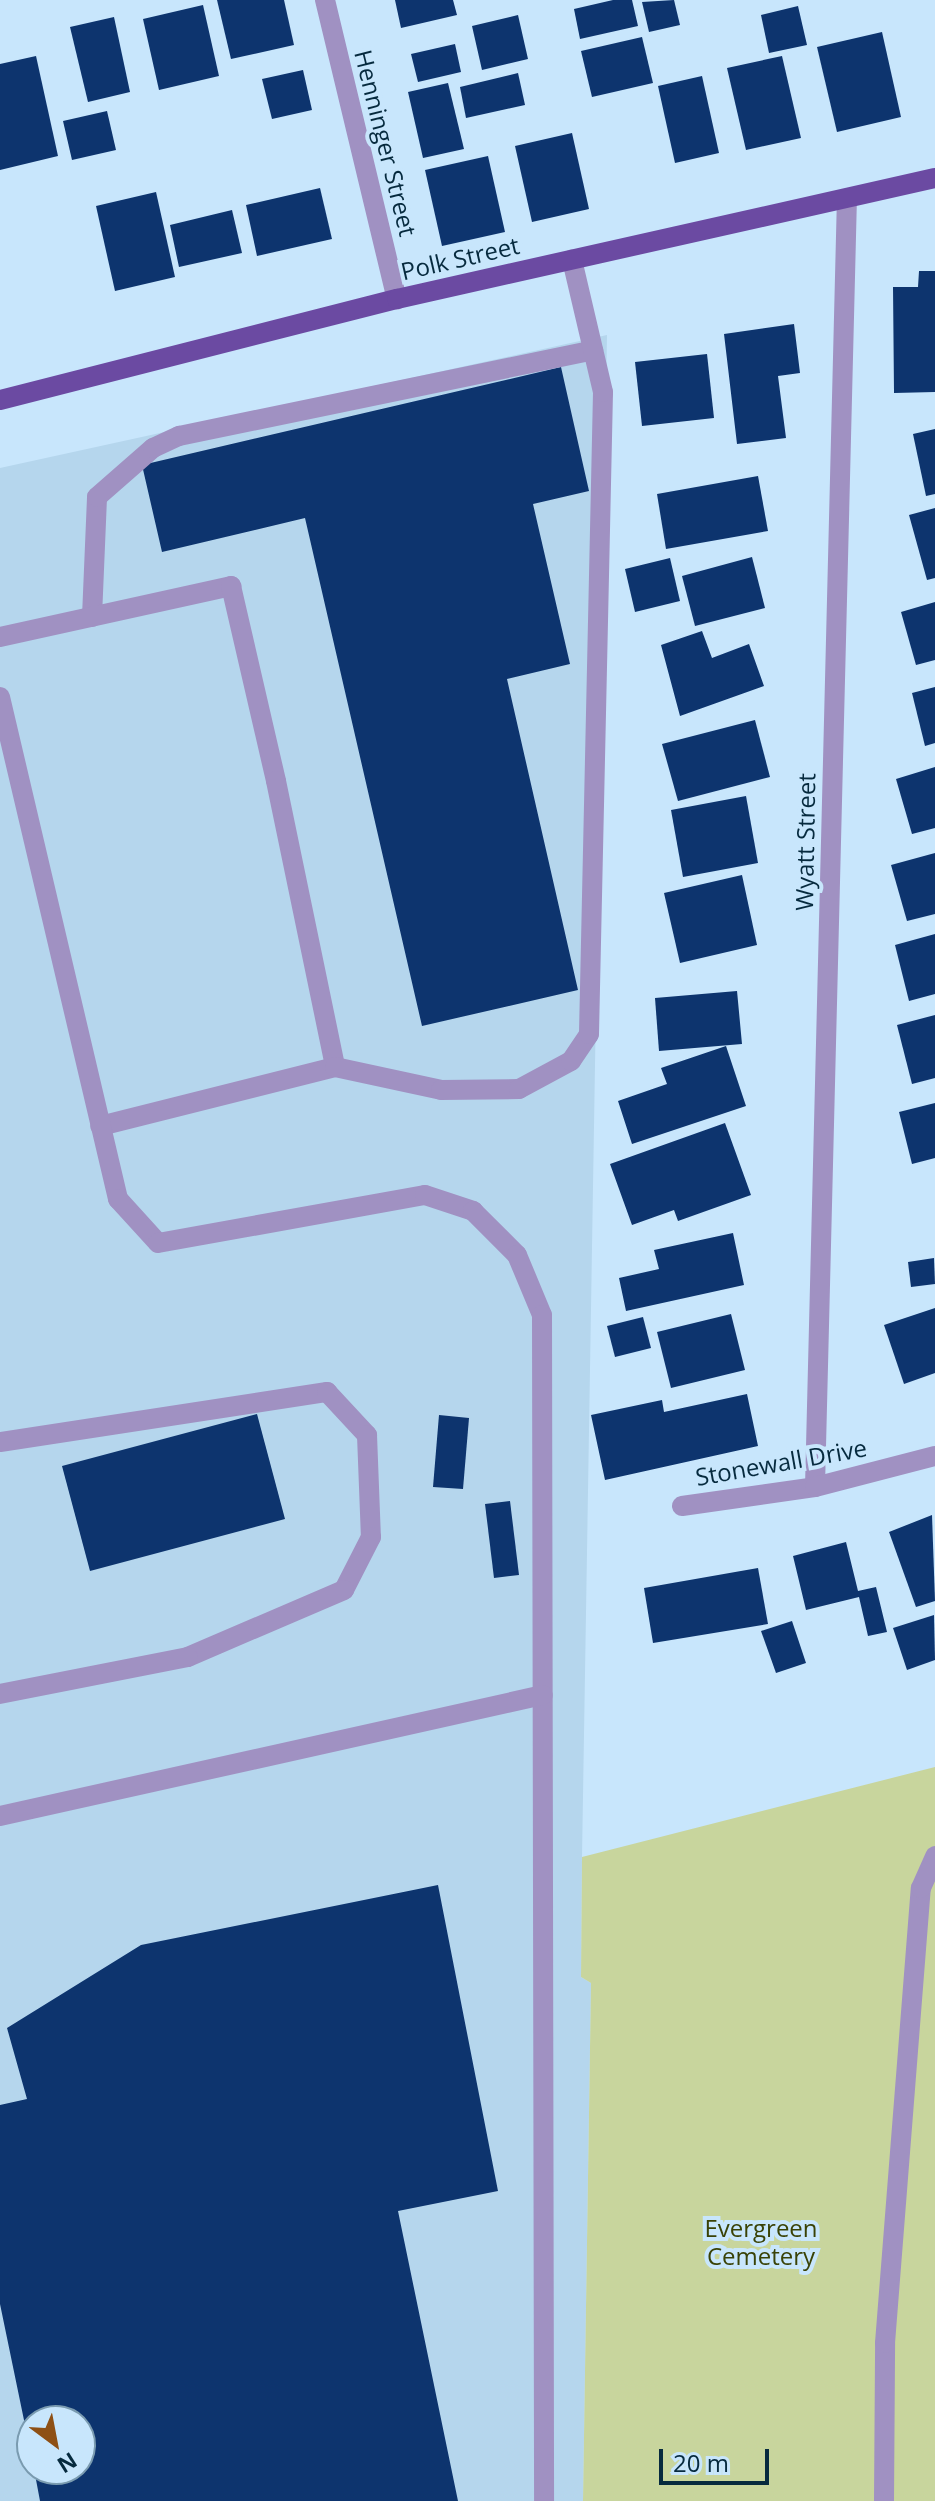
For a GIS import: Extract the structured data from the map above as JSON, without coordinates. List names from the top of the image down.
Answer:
{
  "streets": {
    "main road": ["Polk Street"],
    "street": ["Henninger Street", "Wyatt Street", "Stonewall Drive"]
  },
  "crossings": [
    ["Henninger Street", "Polk Street"],
    ["Polk Street", "Wyatt Street"],
    ["Wyatt Street", "Stonewall Drive"]
  ],
  "parks": ["Evergreen Cemetery"],
  "scale_bar": "20 m",
  "north": "bottom right"
}
